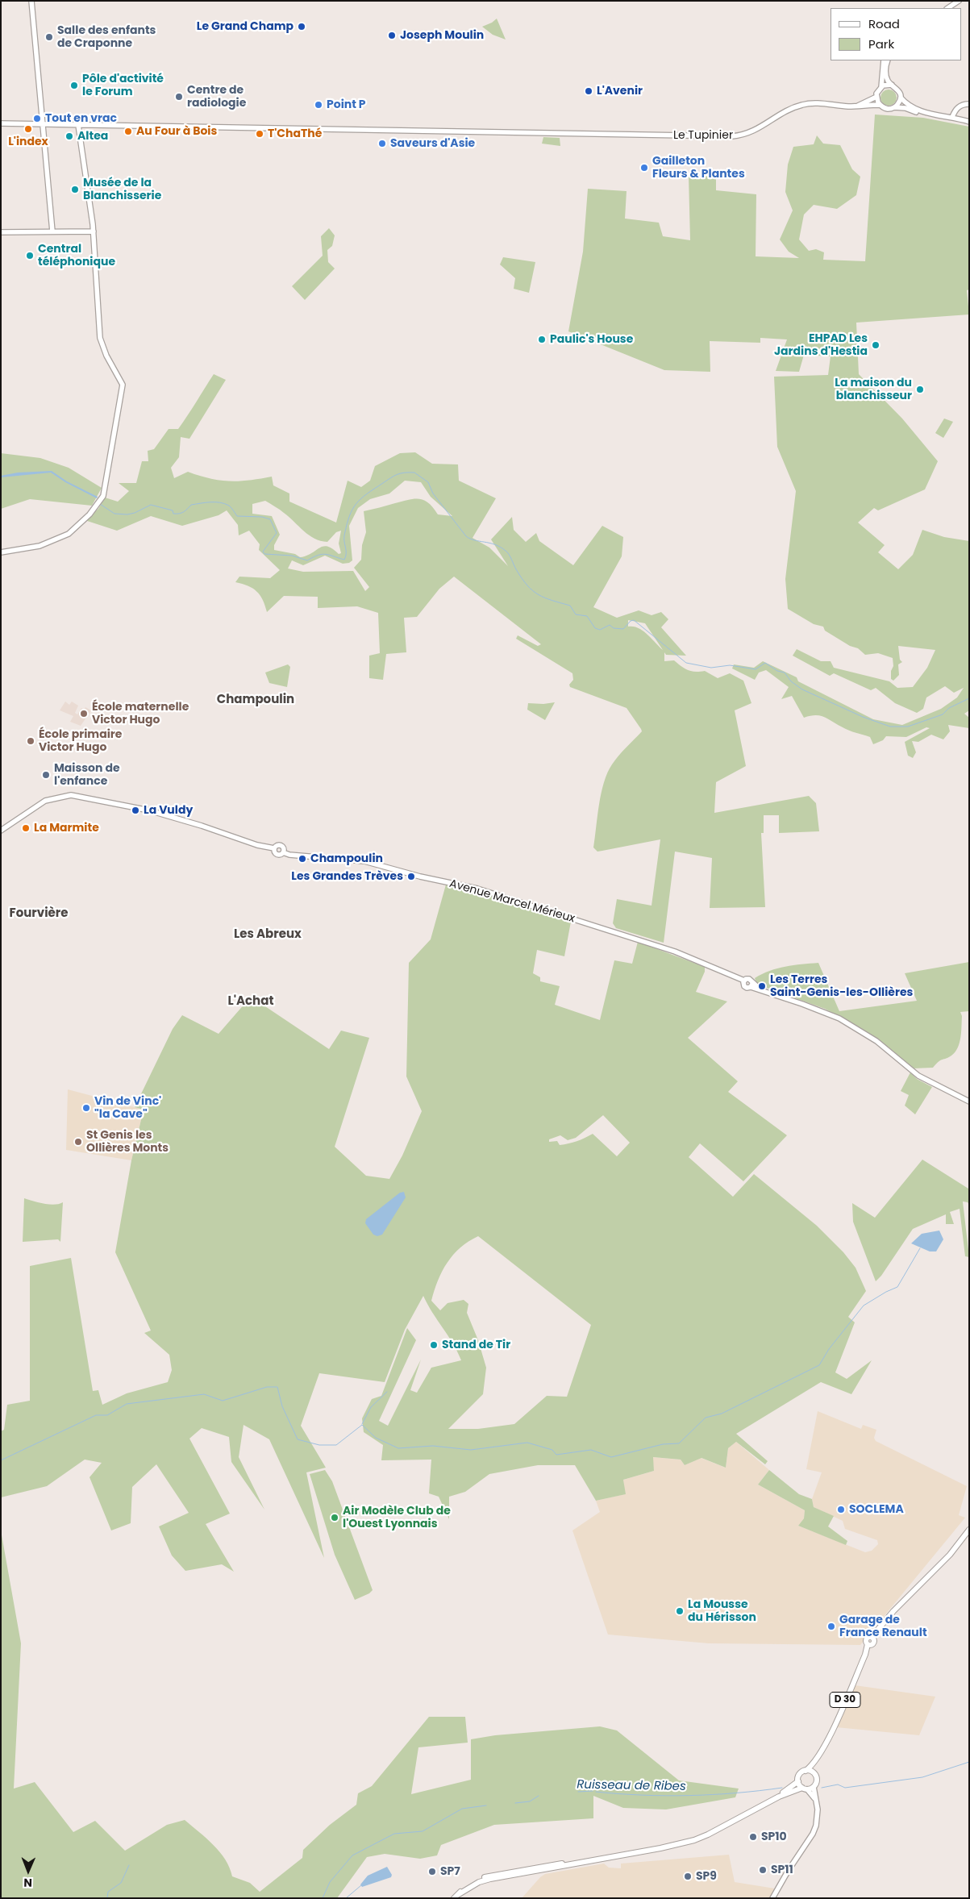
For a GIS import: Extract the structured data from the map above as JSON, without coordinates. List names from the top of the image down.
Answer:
{
  "streets": {
    "main road": ["Le Tupinier", "Avenue Marcel Mérieux", "D 30"]
  },
  "districts": [
    "Champoulin",
    "Fourvière",
    "Les Abreux",
    "L'Achat"
  ],
  "water": ["Ruisseau de Ribes"],
  "places": [
    "Le Grand Champ",
    "Joseph Moulin",
    "Salle des enfants de Craponne",
    "Pôle d'activité le Forum",
    "L'Avenir",
    "Centre de radiologie",
    "Point P",
    "Tout en vrac",
    "L'index",
    "Au Four à Bois",
    "T'ChaThé",
    "Altea",
    "Saveurs d'Asie",
    "Gailleton Fleurs & Plantes",
    "Musée de la Blanchisserie",
    "Central téléphonique",
    "Paulic's House",
    "EHPAD Les Jardins d'Hestia",
    "La maison du blanchisseur",
    "École maternelle Victor Hugo",
    "École primaire Victor Hugo",
    "Maisson de l'enfance",
    "La Vuldy",
    "La Marmite",
    "Champoulin",
    "Les Grandes Trèves",
    "Les Terres Saint-Genis-les-Ollières",
    "Vin de Vinc' \"la Cave\"",
    "St Genis les Ollières Monts",
    "Stand de Tir",
    "SOCLEMA",
    "Air Modèle Club de l'Ouest Lyonnais",
    "La Mousse du Hérisson",
    "Garage de France Renault",
    "SP10",
    "SP11",
    "SP7",
    "SP9"
  ],
  "legend": ["Road", "Park"],
  "north": "bottom"
}
